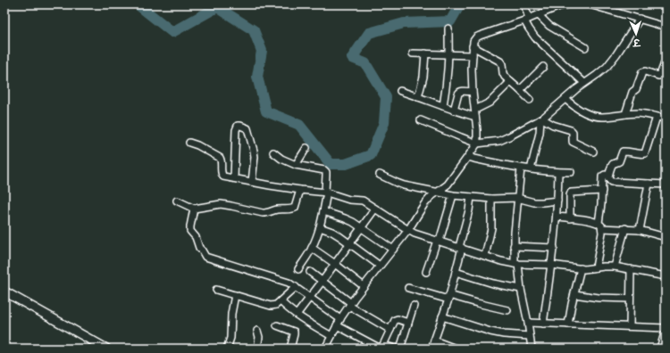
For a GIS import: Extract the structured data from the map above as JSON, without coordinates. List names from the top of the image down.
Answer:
{
  "north": "bottom"
}
